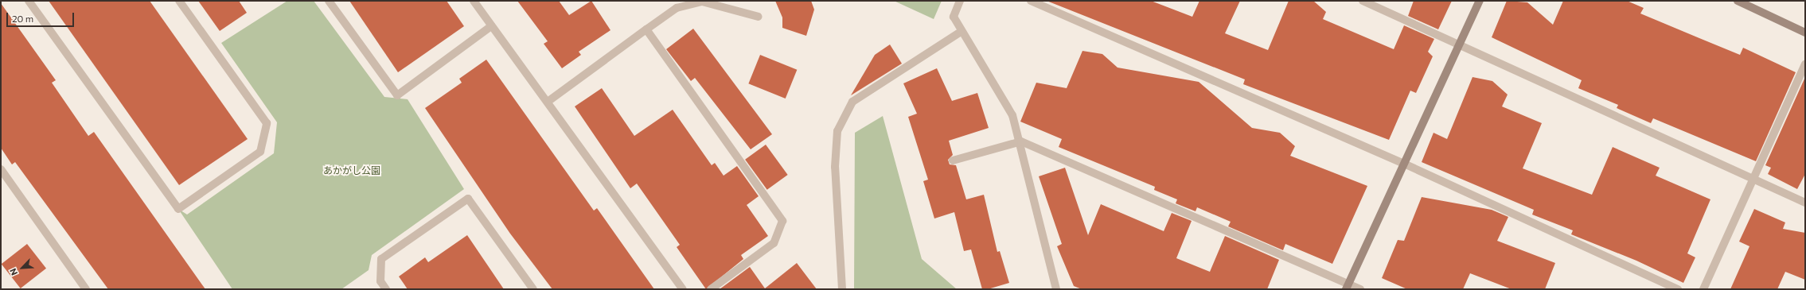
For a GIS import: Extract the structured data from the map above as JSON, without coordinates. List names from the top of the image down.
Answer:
{
  "parks": ["あかがし公園"],
  "scale_bar": "20 m",
  "north": "bottom left"
}
